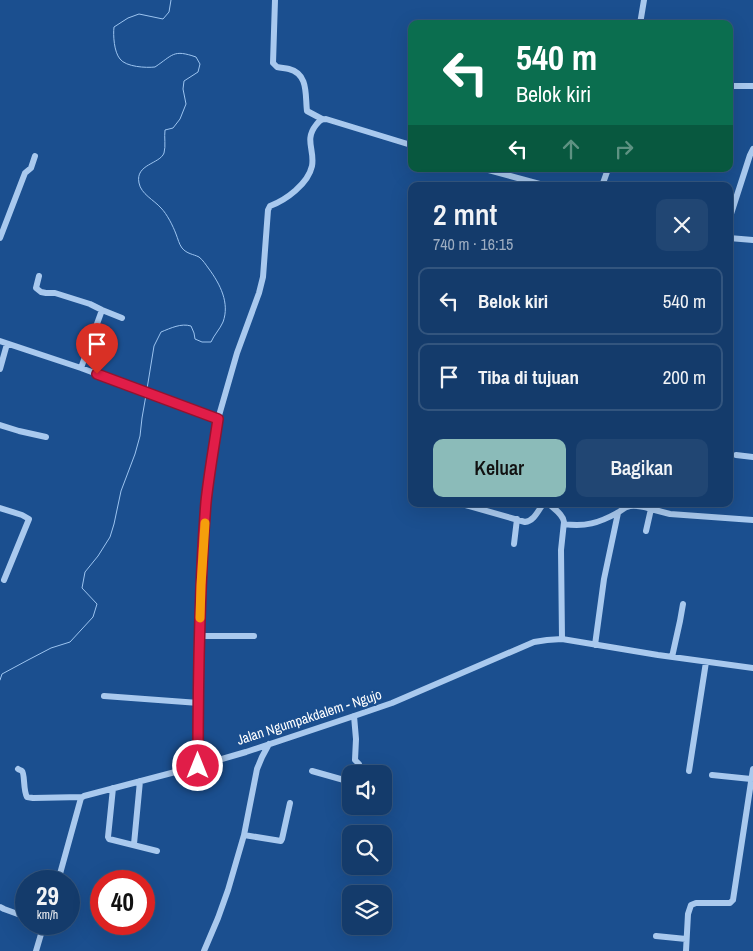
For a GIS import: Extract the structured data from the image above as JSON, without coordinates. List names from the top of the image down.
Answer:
{
  "streets": {
    "street": ["Jalan Ngumpakdalem - Ngujo"]
  },
  "page": {
    "turn": ["540 m", "Belok kiri"],
    "heading": ["2 mnt", "740 m · 16:15"],
    "list": [
      {
        "name": "Belok kiri",
        "value": "540 m"
      },
      {
        "name": "Tiba di tujuan",
        "value": "200 m"
      }
    ],
    "buttons": ["Keluar", "Bagikan"],
    "speed": "29 km/h",
    "limit": "40"
  }
}
